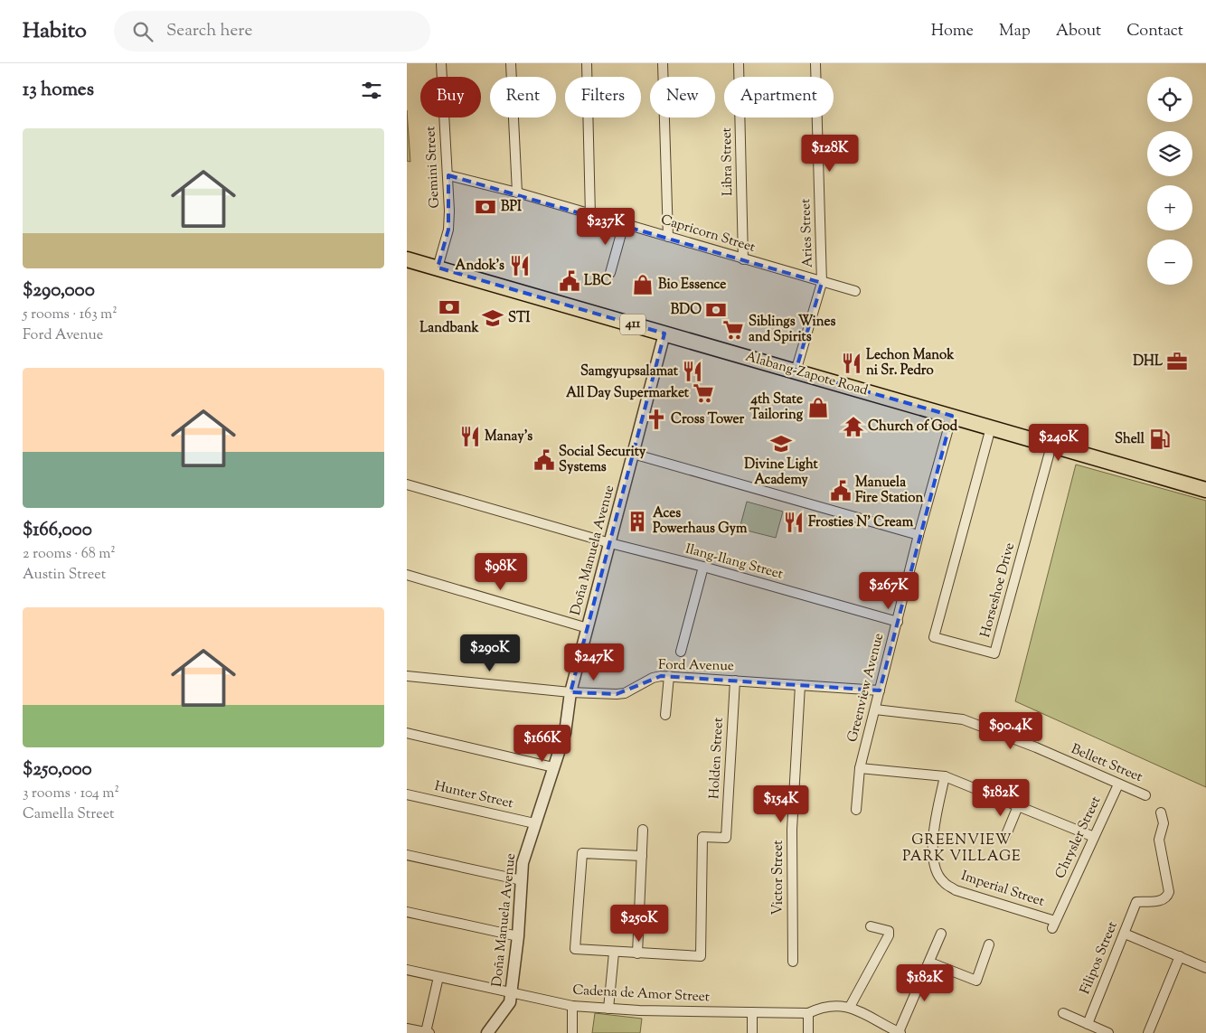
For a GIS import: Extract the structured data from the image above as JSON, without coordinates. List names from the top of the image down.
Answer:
{
  "streets": {
    "highway": ["411", "Alabang-Zapote Road"],
    "street": [
      "Libra Street",
      "Gemini Street",
      "Aries Street",
      "Capricorn Street",
      "Doña Manuela Avenue",
      "Ilang-Ilang Street",
      "Horseshoe Drive",
      "Ford Avenue",
      "Greenview Avenue",
      "Holden Street",
      "Bellett Street",
      "Hunter Street",
      "Chrysler Street",
      "Victor Street",
      "Imperial Street",
      "Filipos Street",
      "Cadena de Amor Street"
    ]
  },
  "crossings": [
    ["Libra Street", "Capricorn Street"],
    ["Gemini Street", "Capricorn Street"],
    ["Gemini Street", "Alabang-Zapote Road"],
    ["Aries Street", "Capricorn Street"],
    ["Aries Street", "Alabang-Zapote Road"],
    ["Alabang-Zapote Road", "Doña Manuela Avenue"],
    ["Alabang-Zapote Road", "Horseshoe Drive"],
    ["Alabang-Zapote Road", "Greenview Avenue"],
    ["Doña Manuela Avenue", "Ilang-Ilang Street"],
    ["Doña Manuela Avenue", "Ford Avenue"],
    ["Doña Manuela Avenue", "Hunter Street"],
    ["Doña Manuela Avenue", "Cadena de Amor Street"],
    ["Ilang-Ilang Street", "Greenview Avenue"],
    ["Ford Avenue", "Greenview Avenue"],
    ["Ford Avenue", "Holden Street"],
    ["Ford Avenue", "Victor Street"],
    ["Greenview Avenue", "Bellett Street"],
    ["Bellett Street", "Chrysler Street"],
    ["Chrysler Street", "Imperial Street"]
  ],
  "districts": ["GREENVIEW PARK VILLAGE"],
  "places": {
    "bank": ["BPI", "Landbank", "BDO"],
    "restaurant": [
      "Andok's",
      "Lechon Manok ni Sr. Pedro",
      "Samgyupsalamat",
      "Manay's",
      "Frosties N' Cream"
    ],
    "public building": ["LBC", "Social Security Systems", "Manuela Fire Station"],
    "shop": ["Bio Essence", "4th State Tailoring"],
    "school or university": ["STI", "Divine Light Academy"],
    "supermarket": ["Siblings Wines and Spirits", "All Day Supermarket"],
    "office": ["DHL"],
    "church": ["Cross Tower"],
    "temple": ["Church of God"],
    "fuel station": ["Shell"],
    "building": ["Aces Powerhaus Gym"]
  },
  "page": {
    "header": "Habito",
    "search": "Search here",
    "nav": [
      "Home",
      "Map",
      "About",
      "Contact"
    ],
    "heading": "13 homes",
    "map_buttons": ["+", "−"],
    "chip": [
      "Buy",
      "Rent",
      "Filters",
      "New",
      "Apartment"
    ],
    "list": [
      {
        "name": "$290,000",
        "note": "5 rooms · 163 m² · Ford Avenue"
      },
      {
        "name": "$166,000",
        "note": "2 rooms · 68 m² · Austin Street"
      },
      {
        "name": "$250,000",
        "note": "3 rooms · 104 m² · Camella Street"
      }
    ],
    "price": [
      "$128K",
      "$237K",
      "$240K",
      "$98K",
      "$267K",
      "$290K",
      "$247K",
      "$90.4K",
      "$166K",
      "$182K",
      "$154K",
      "$250K",
      "$182K"
    ]
  }
}
